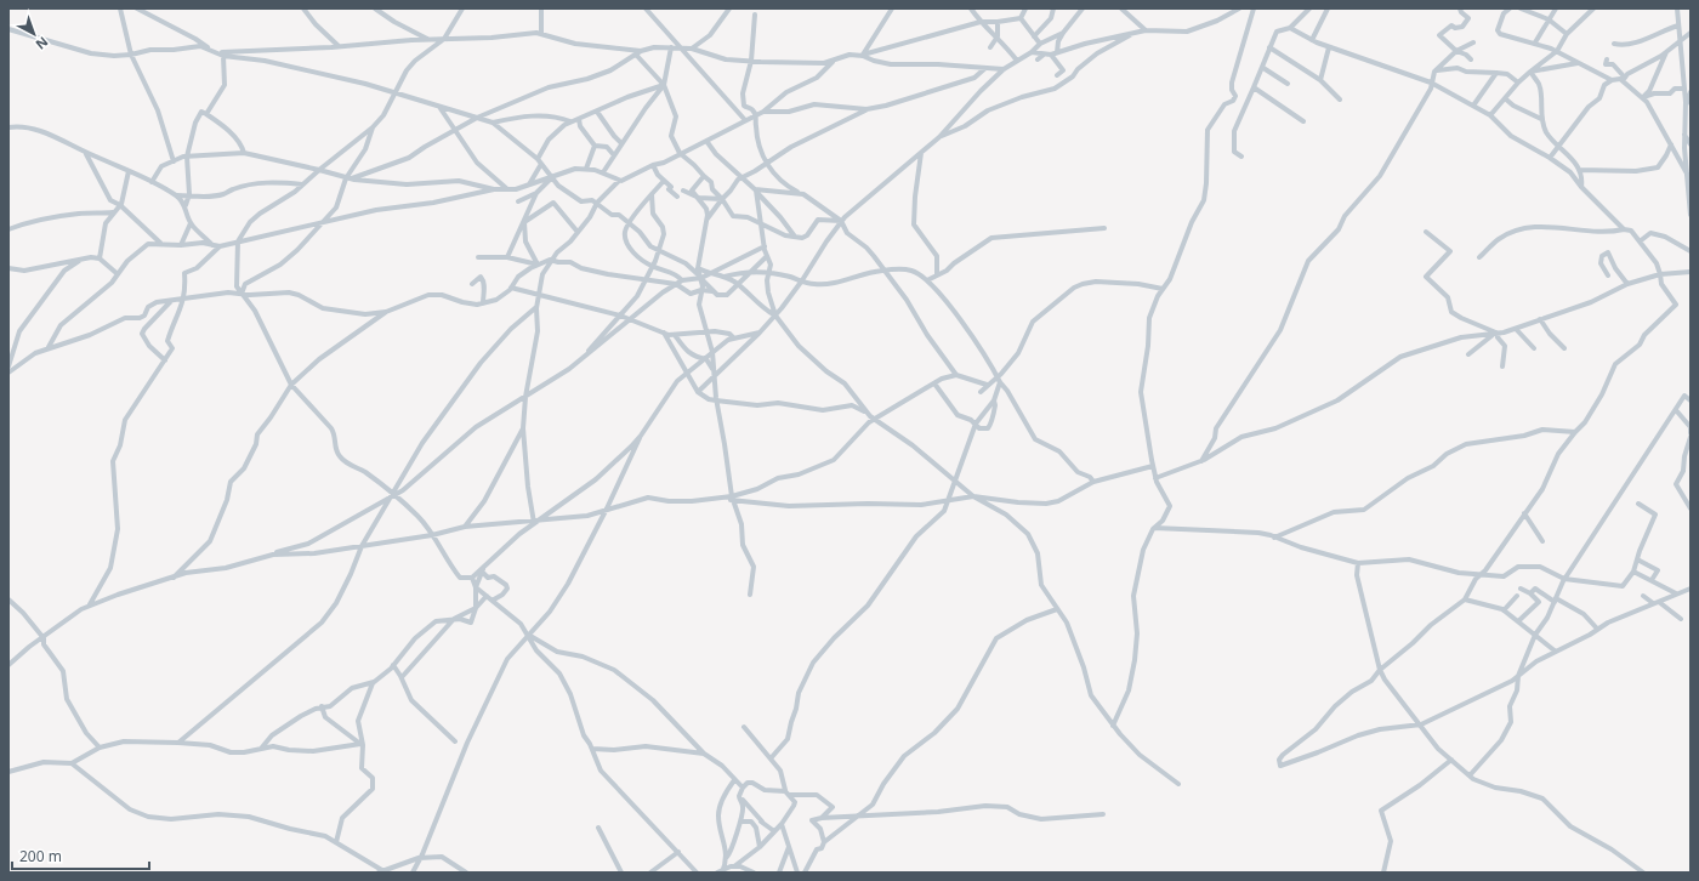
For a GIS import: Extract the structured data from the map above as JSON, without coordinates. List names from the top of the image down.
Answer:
{
  "scale_bar": "200 m",
  "north": "bottom right"
}
